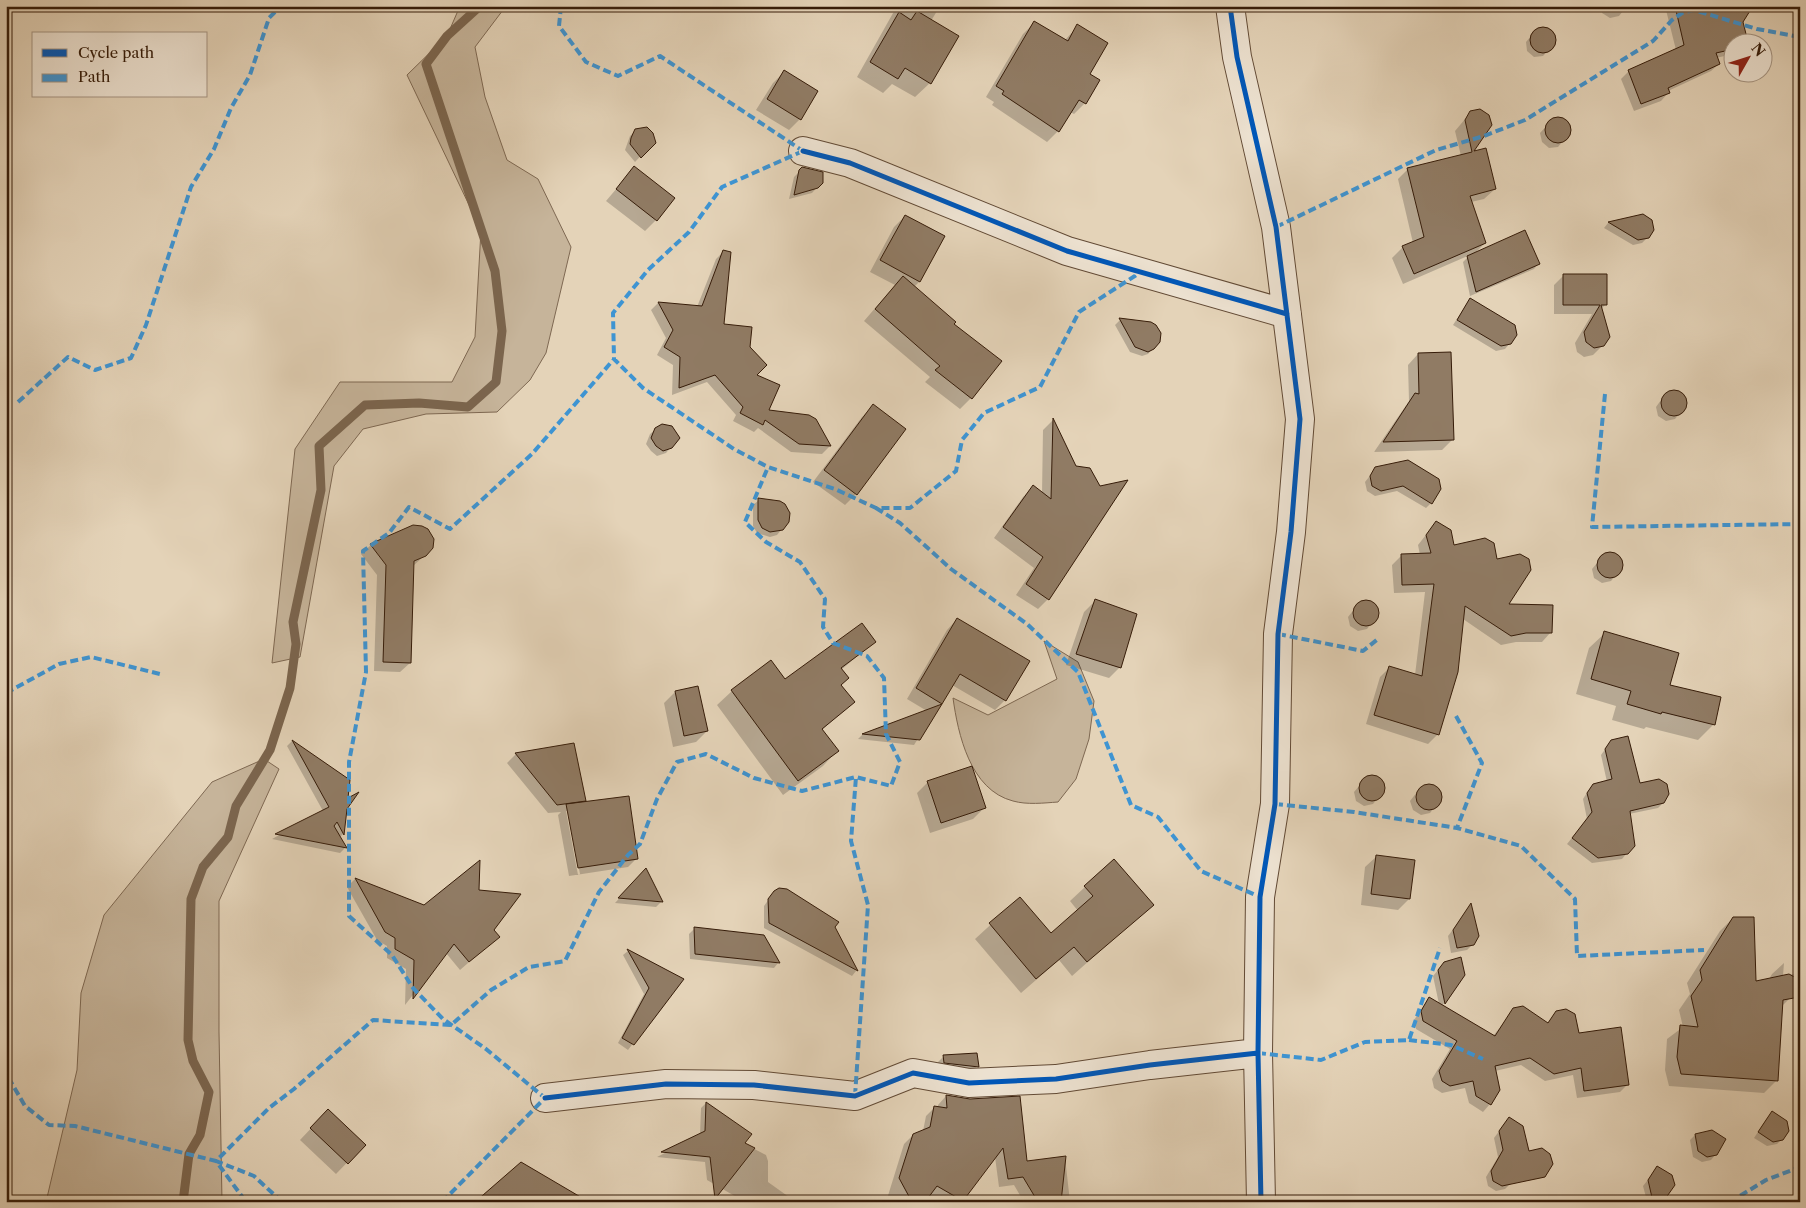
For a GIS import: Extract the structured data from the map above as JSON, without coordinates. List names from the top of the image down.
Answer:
{
  "legend": ["Cycle path", "Path"],
  "north": "top right"
}
